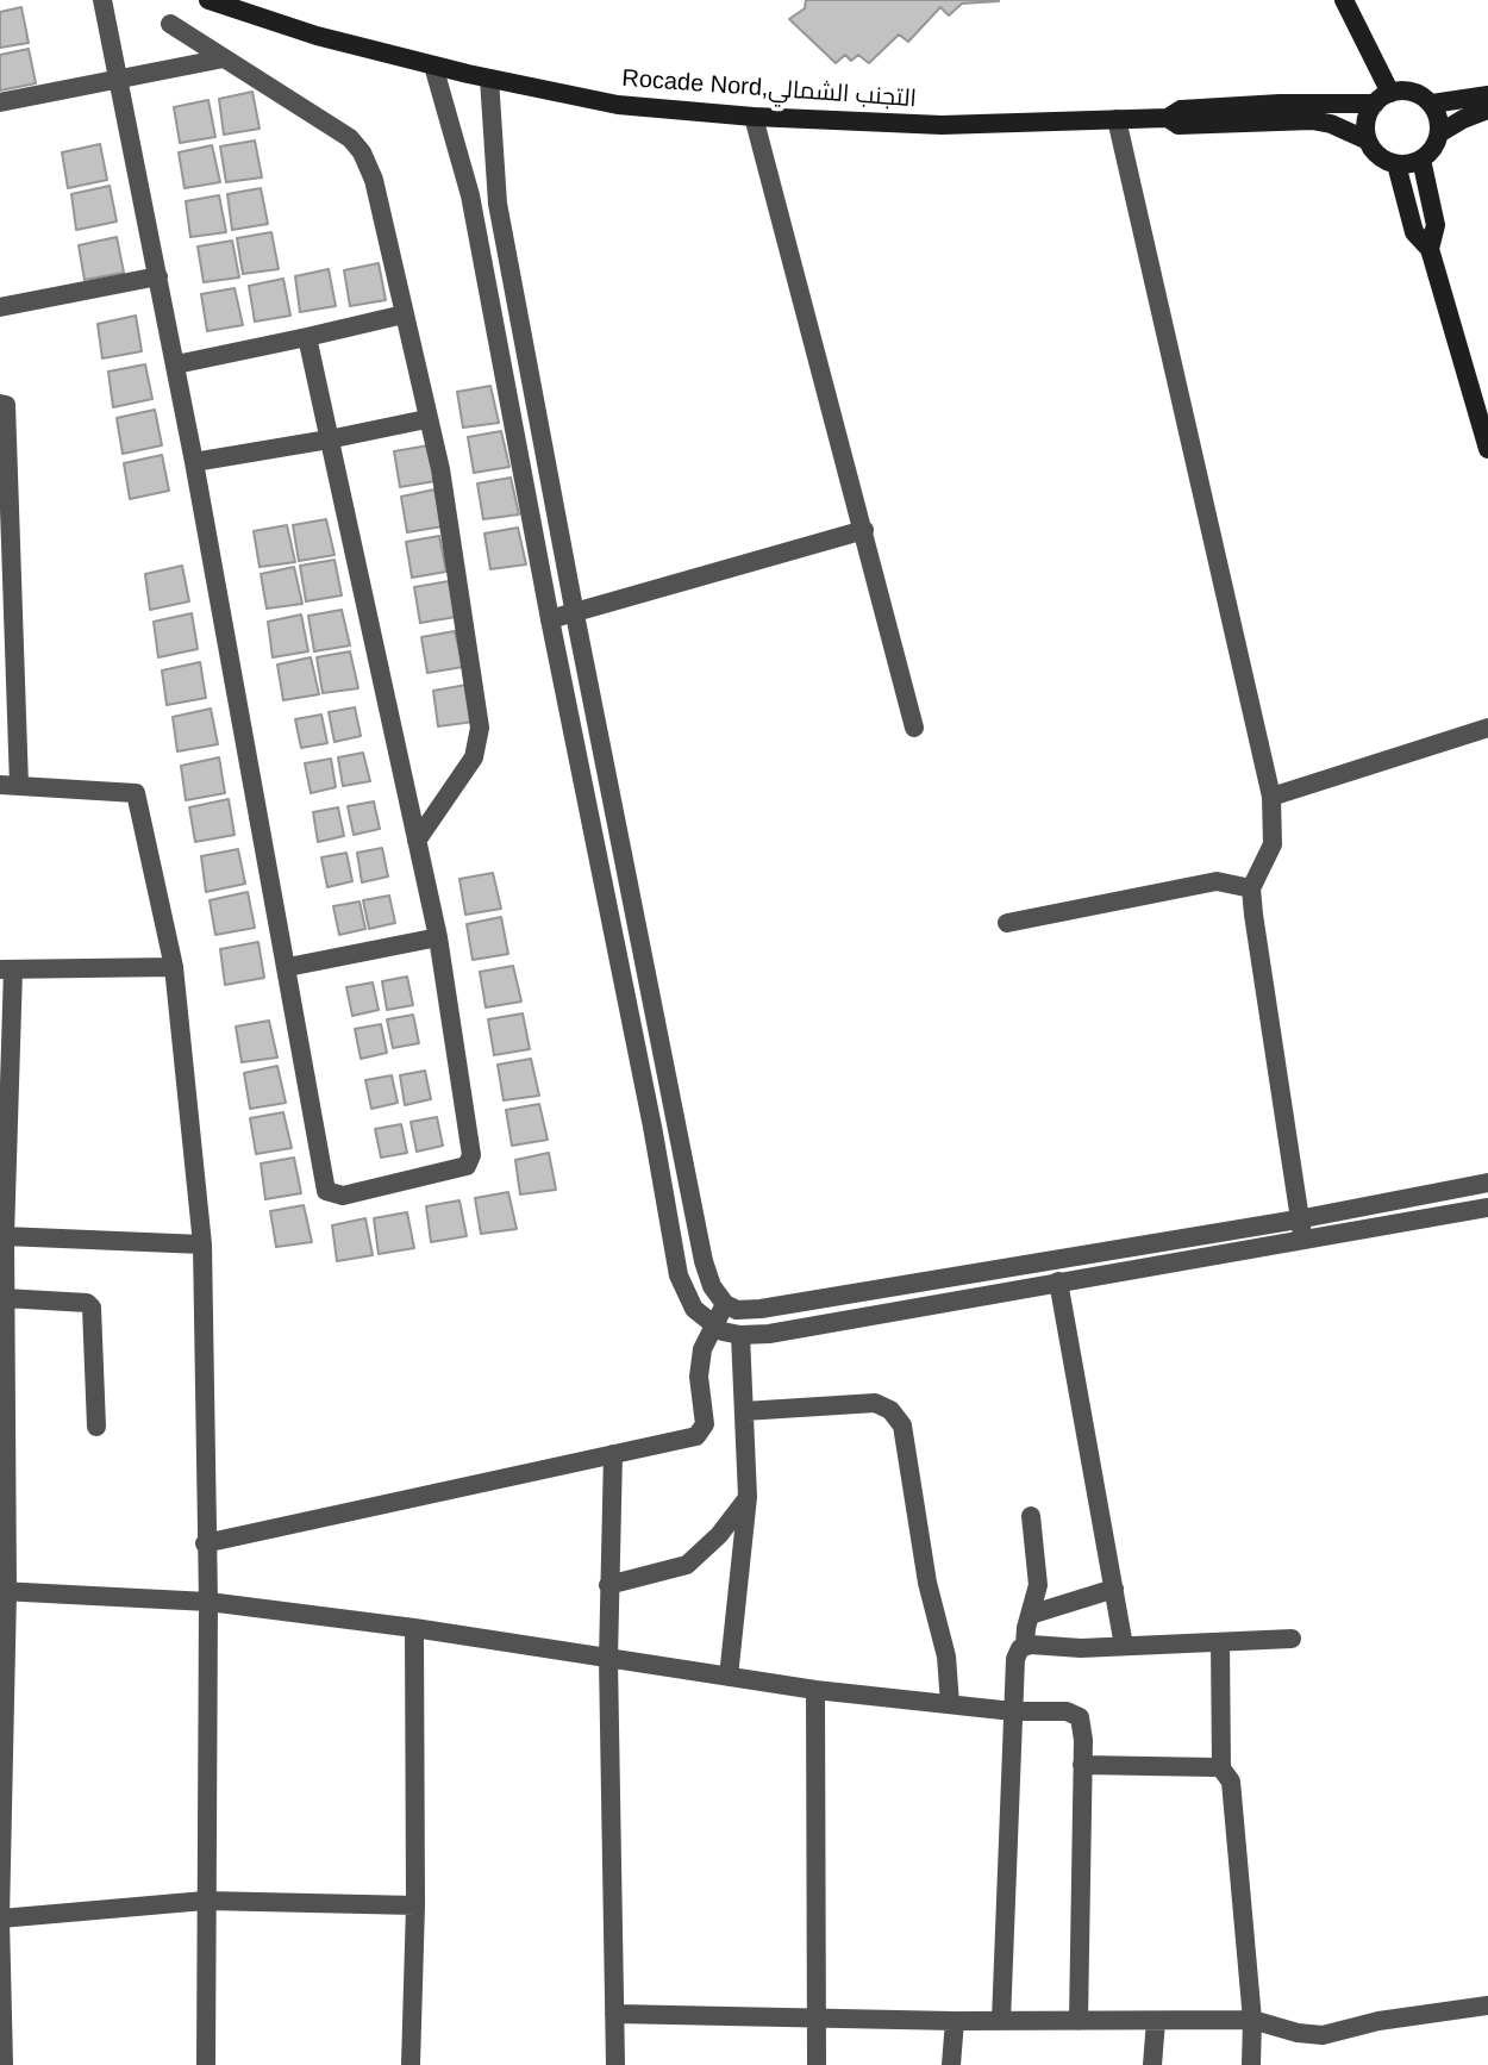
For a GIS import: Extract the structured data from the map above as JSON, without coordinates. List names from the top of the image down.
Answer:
{
  "streets": {
    "main road": ["Rocade Nord,التجنب الشمالي"]
  }
}
